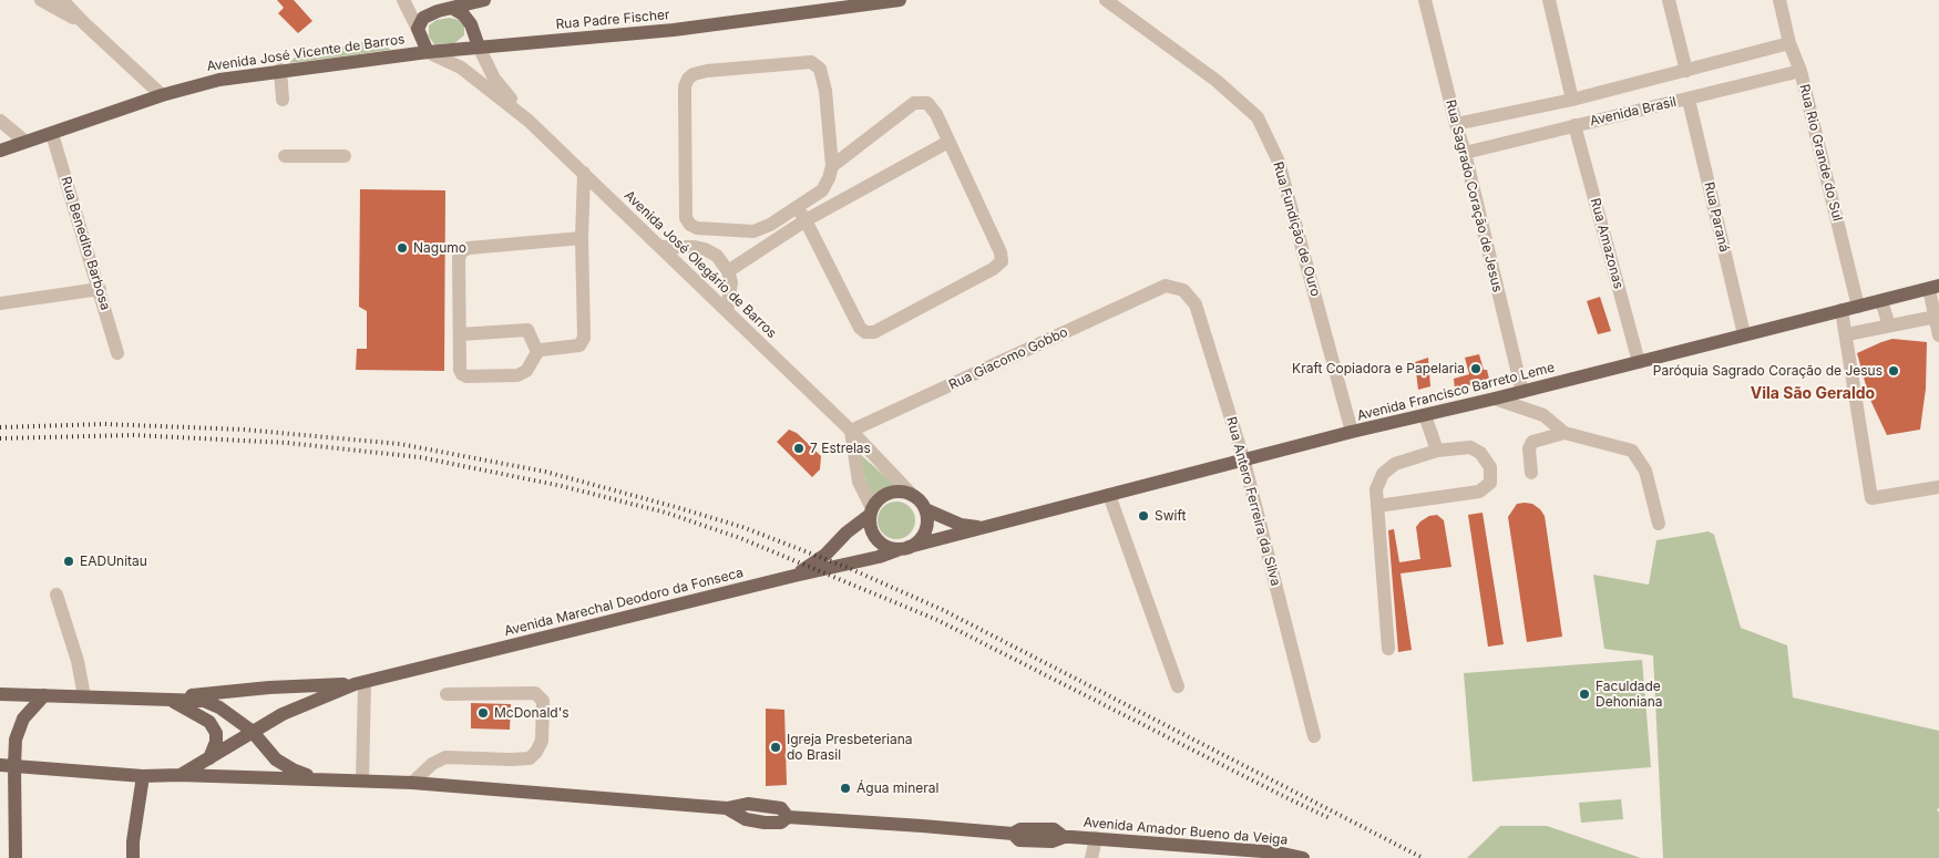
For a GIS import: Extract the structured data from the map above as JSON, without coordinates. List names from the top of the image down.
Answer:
{
  "streets": {
    "main road": [
      "Rua Padre Fischer",
      "Avenida José Vicente de Barros",
      "Avenida José Olegário de Barros",
      "Avenida Francisco Barreto Leme",
      "Avenida Marechal Deodoro da Fonseca",
      "Avenida Amador Bueno da Veiga"
    ],
    "street": [
      "Avenida Brasil",
      "Rua Rio Grande do Sul",
      "Rua Sagrado Coração de Jesus",
      "Rua Paraná",
      "Rua Fundição de Ouro",
      "Rua Benedito Barbosa",
      "Rua Amazonas",
      "Rua Giacomo Gobbo",
      "Rua Antero Ferreira da Silva"
    ]
  },
  "crossings": [
    ["Rua Padre Fischer", "Avenida José Vicente de Barros"],
    ["Rua Padre Fischer", "Avenida José Olegário de Barros"],
    ["Avenida José Vicente de Barros", "Rua Benedito Barbosa"],
    ["Avenida José Vicente de Barros", "Avenida José Olegário de Barros"],
    ["Avenida Brasil", "Rua Rio Grande do Sul"],
    ["Avenida Brasil", "Rua Sagrado Coração de Jesus"],
    ["Avenida Brasil", "Rua Paraná"],
    ["Avenida Brasil", "Rua Amazonas"],
    ["Rua Rio Grande do Sul", "Avenida Francisco Barreto Leme"],
    ["Rua Sagrado Coração de Jesus", "Avenida Francisco Barreto Leme"],
    ["Rua Paraná", "Avenida Francisco Barreto Leme"],
    ["Rua Fundição de Ouro", "Avenida Francisco Barreto Leme"],
    ["Rua Amazonas", "Avenida Francisco Barreto Leme"],
    ["Avenida José Olegário de Barros", "Rua Giacomo Gobbo"],
    ["Avenida José Olegário de Barros", "Avenida Francisco Barreto Leme"],
    ["Avenida José Olegário de Barros", "Avenida Marechal Deodoro da Fonseca"],
    ["Rua Giacomo Gobbo", "Rua Antero Ferreira da Silva"],
    ["Avenida Francisco Barreto Leme", "Rua Antero Ferreira da Silva"],
    ["Avenida Francisco Barreto Leme", "Avenida Marechal Deodoro da Fonseca"],
    ["Avenida Marechal Deodoro da Fonseca", "Avenida Amador Bueno da Veiga"]
  ],
  "districts": ["Vila São Geraldo"],
  "places": [
    "Nagumo",
    "Kraft Copiadora e Papelaria",
    "Paróquia Sagrado Coração de Jesus",
    "7 Estrelas",
    "Swift",
    "EADUnitau",
    "Faculdade Dehoniana",
    "McDonald's",
    "Igreja Presbeteriana do Brasil",
    "Água mineral"
  ]
}
